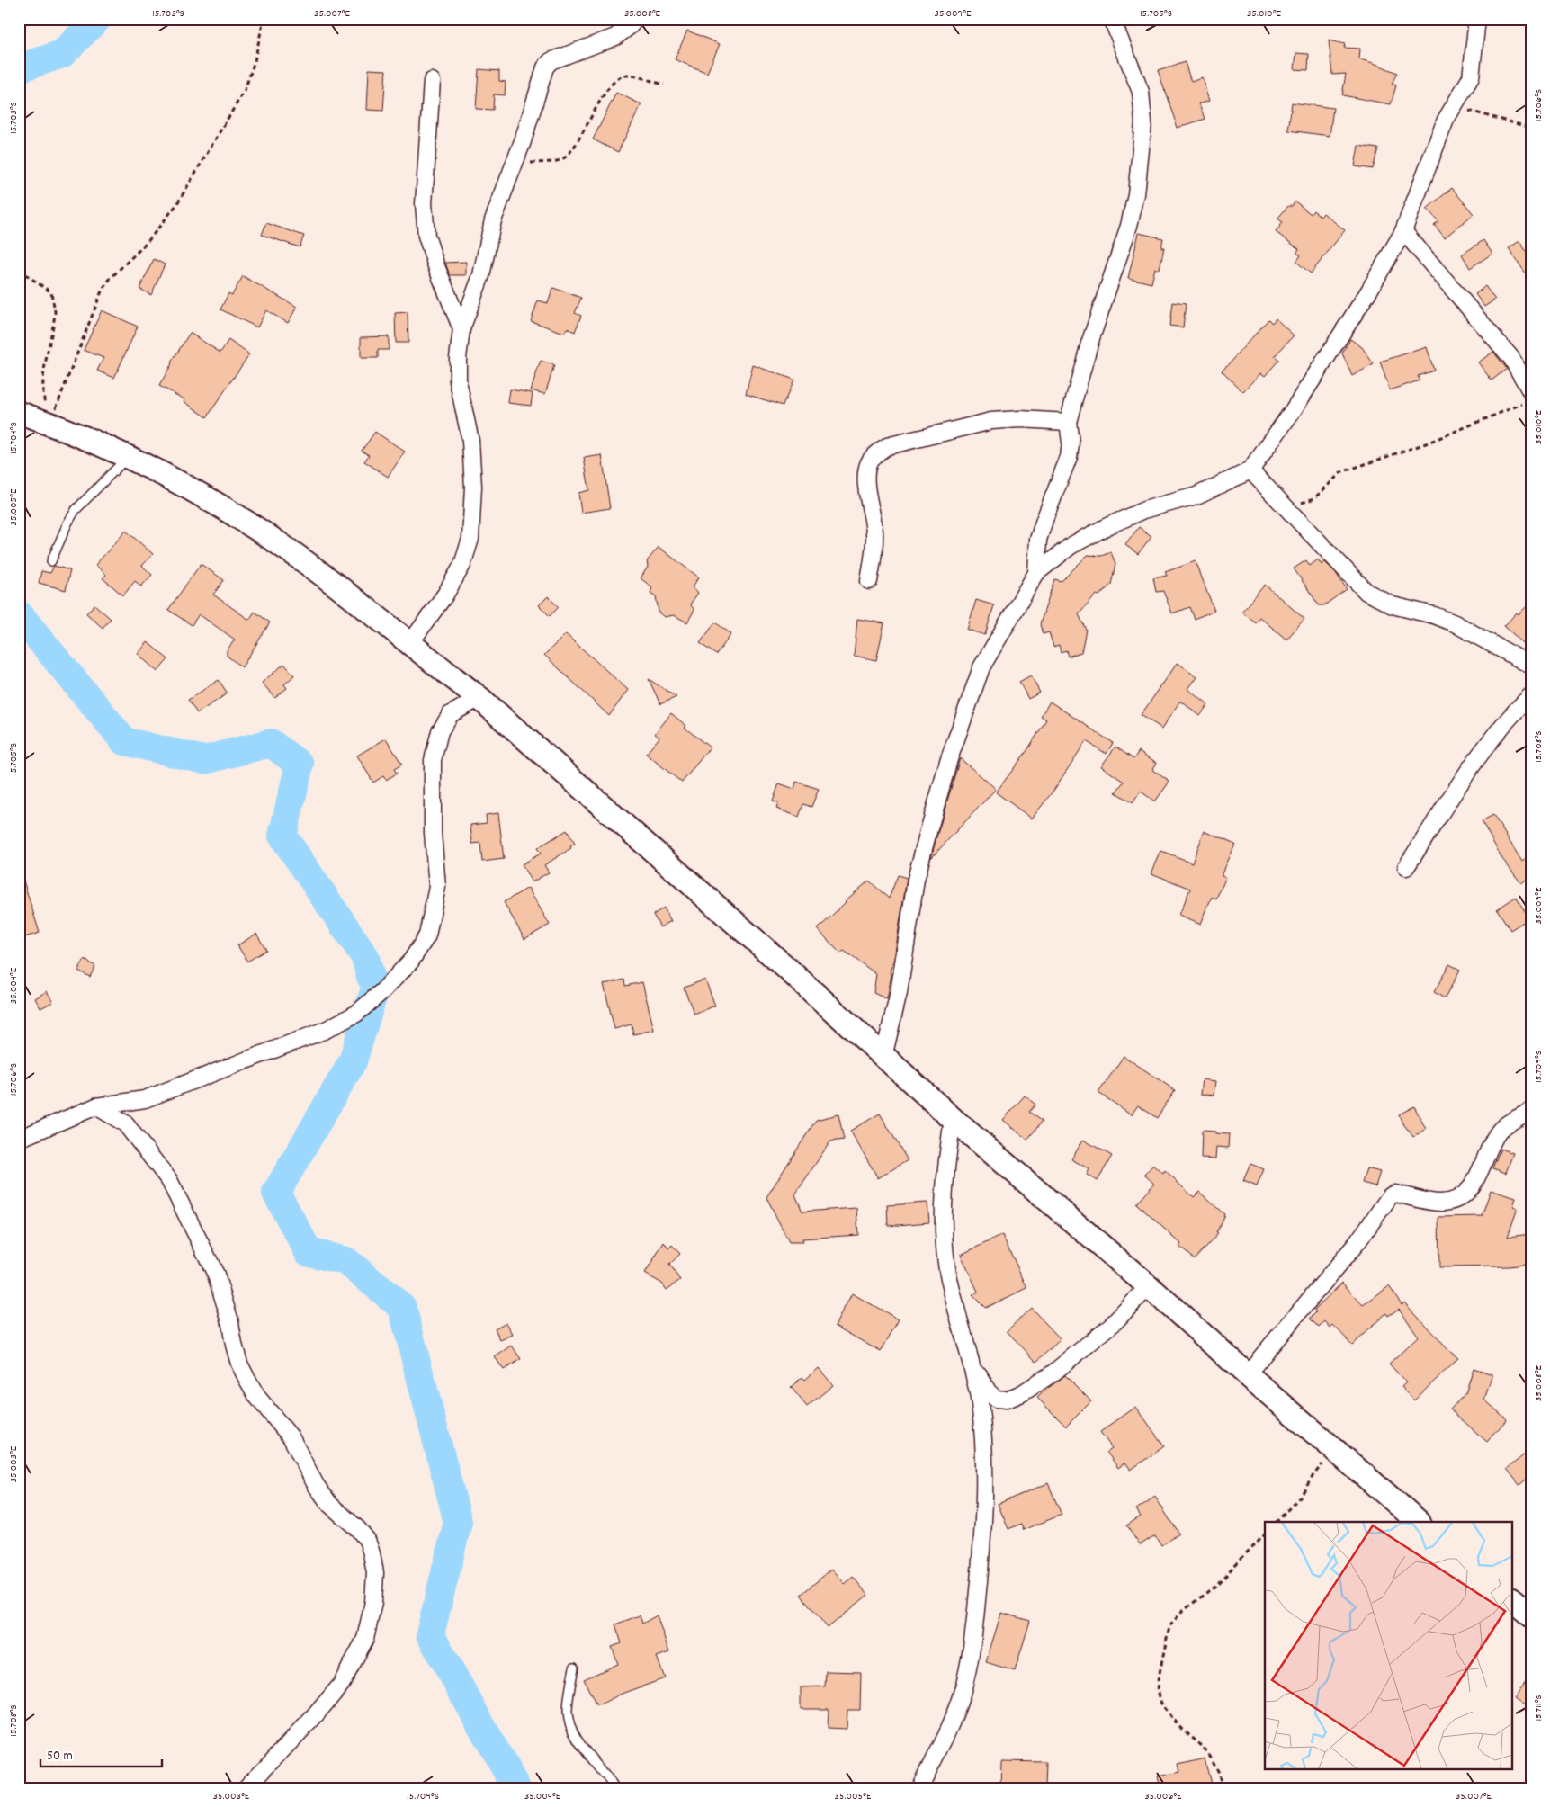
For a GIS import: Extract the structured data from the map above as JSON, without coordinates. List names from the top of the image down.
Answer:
{
  "scale_bar": "50 m",
  "coordinates": [
    "15.703°S",
    "35.007°E",
    "35.008°E",
    "35.009°E",
    "15.705°S",
    "35.010°E",
    "15.706°S",
    "15.704°S",
    "35.005°E",
    "15.708°S",
    "35.004°E",
    "15.709°S",
    "35.003°E",
    "15.711°S",
    "35.006°E"
  ]
}
